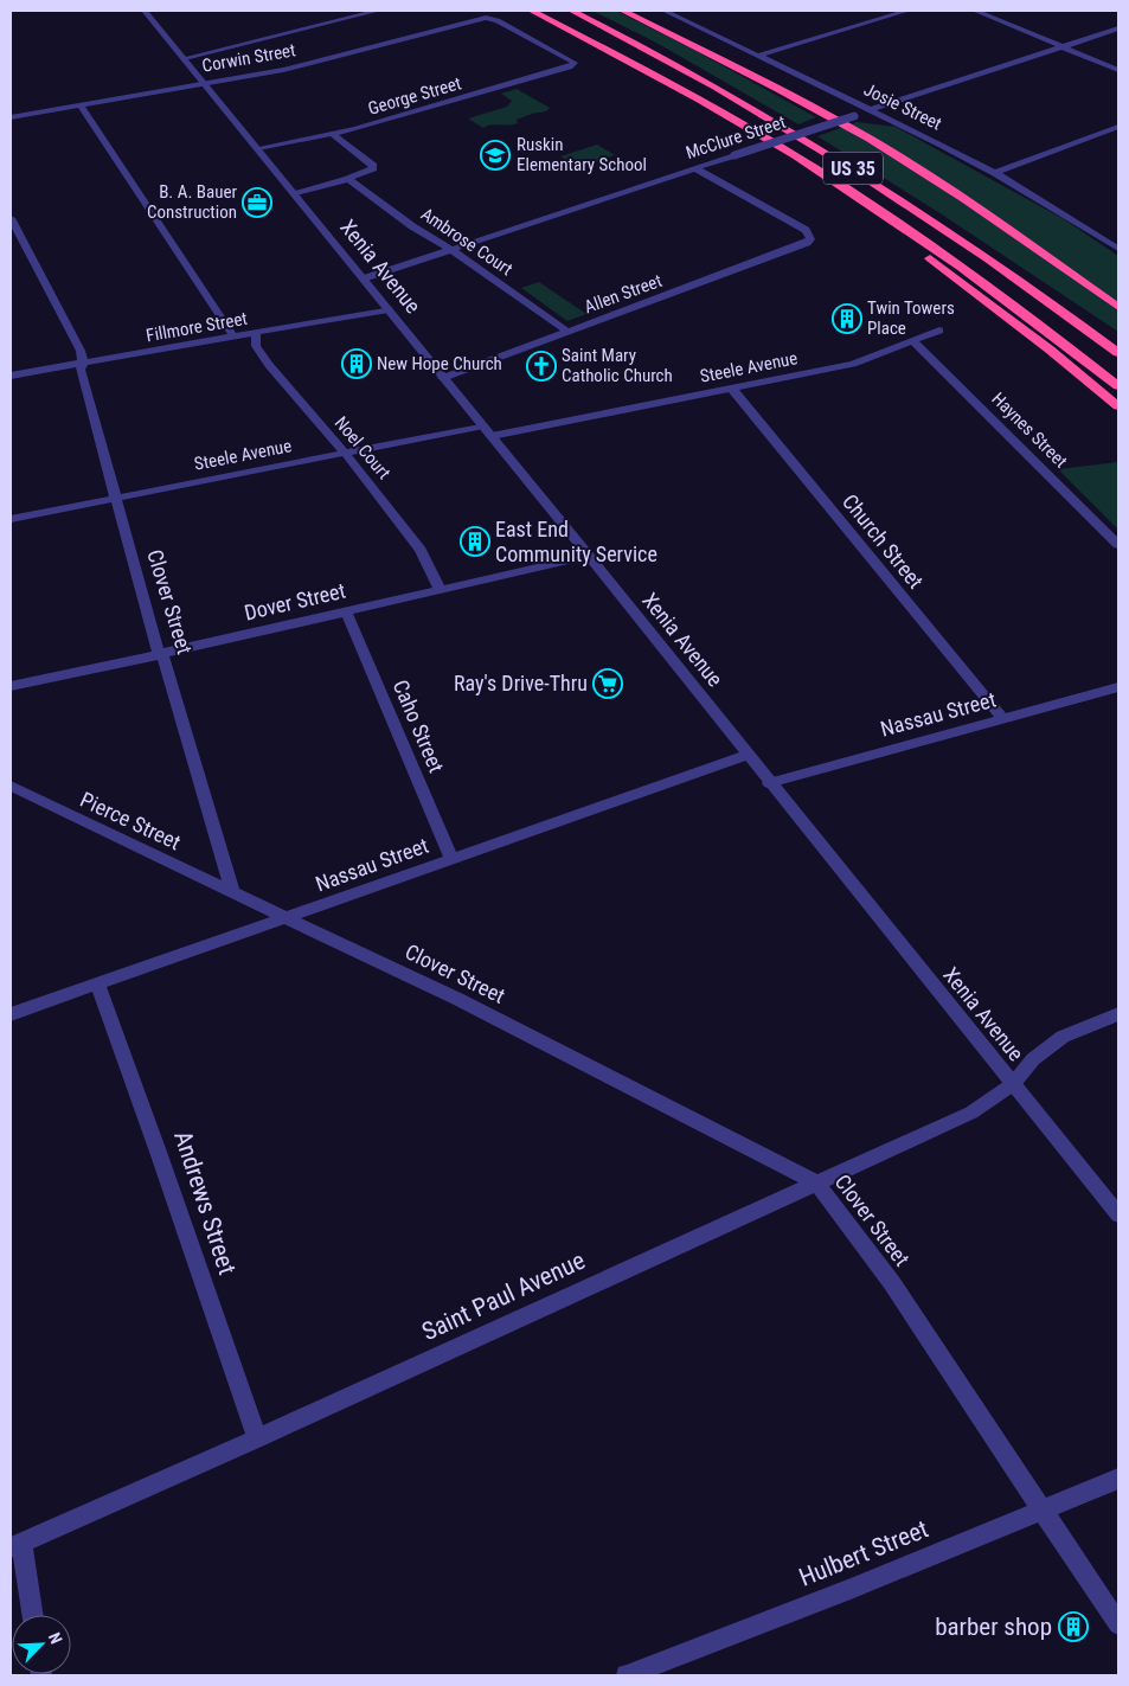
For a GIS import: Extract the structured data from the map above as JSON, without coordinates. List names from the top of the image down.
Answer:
{
  "streets": {
    "highway": ["US 35"],
    "street": [
      "Corwin Street",
      "George Street",
      "Josie Street",
      "McClure Street",
      "Ambrose Court",
      "Xenia Avenue",
      "Allen Street",
      "Fillmore Street",
      "Steele Avenue",
      "Haynes Street",
      "Noel Court",
      "Church Street",
      "Clover Street",
      "Dover Street",
      "Nassau Street",
      "Caho Street",
      "Pierce Street",
      "Andrews Street",
      "Saint Paul Avenue",
      "Hulbert Street"
    ]
  },
  "crossings": [
    ["Corwin Street", "George Street"],
    ["Corwin Street", "Xenia Avenue"],
    ["George Street", "Xenia Avenue"],
    ["Josie Street", "McClure Street"],
    ["McClure Street", "Ambrose Court"],
    ["McClure Street", "Xenia Avenue"],
    ["McClure Street", "Allen Street"],
    ["Ambrose Court", "Allen Street"],
    ["Xenia Avenue", "Allen Street"],
    ["Xenia Avenue", "Fillmore Street"],
    ["Xenia Avenue", "Steele Avenue"],
    ["Xenia Avenue", "Dover Street"],
    ["Xenia Avenue", "Nassau Street"],
    ["Xenia Avenue", "Saint Paul Avenue"],
    ["Fillmore Street", "Noel Court"],
    ["Fillmore Street", "Clover Street"],
    ["Steele Avenue", "Haynes Street"],
    ["Steele Avenue", "Noel Court"],
    ["Steele Avenue", "Church Street"],
    ["Steele Avenue", "Clover Street"],
    ["Noel Court", "Dover Street"],
    ["Church Street", "Nassau Street"],
    ["Clover Street", "Dover Street"],
    ["Clover Street", "Nassau Street"],
    ["Clover Street", "Pierce Street"],
    ["Clover Street", "Saint Paul Avenue"],
    ["Clover Street", "Hulbert Street"],
    ["Dover Street", "Caho Street"],
    ["Nassau Street", "Caho Street"],
    ["Nassau Street", "Andrews Street"],
    ["Andrews Street", "Saint Paul Avenue"]
  ],
  "places": {
    "school or university": ["Ruskin Elementary School"],
    "office": ["B. A. Bauer Construction"],
    "building": [
      "Twin Towers Place",
      "New Hope Church",
      "East End Community Service",
      "barber shop"
    ],
    "church": ["Saint Mary Catholic Church"],
    "supermarket": ["Ray's Drive-Thru"]
  },
  "north": "top right"
}
